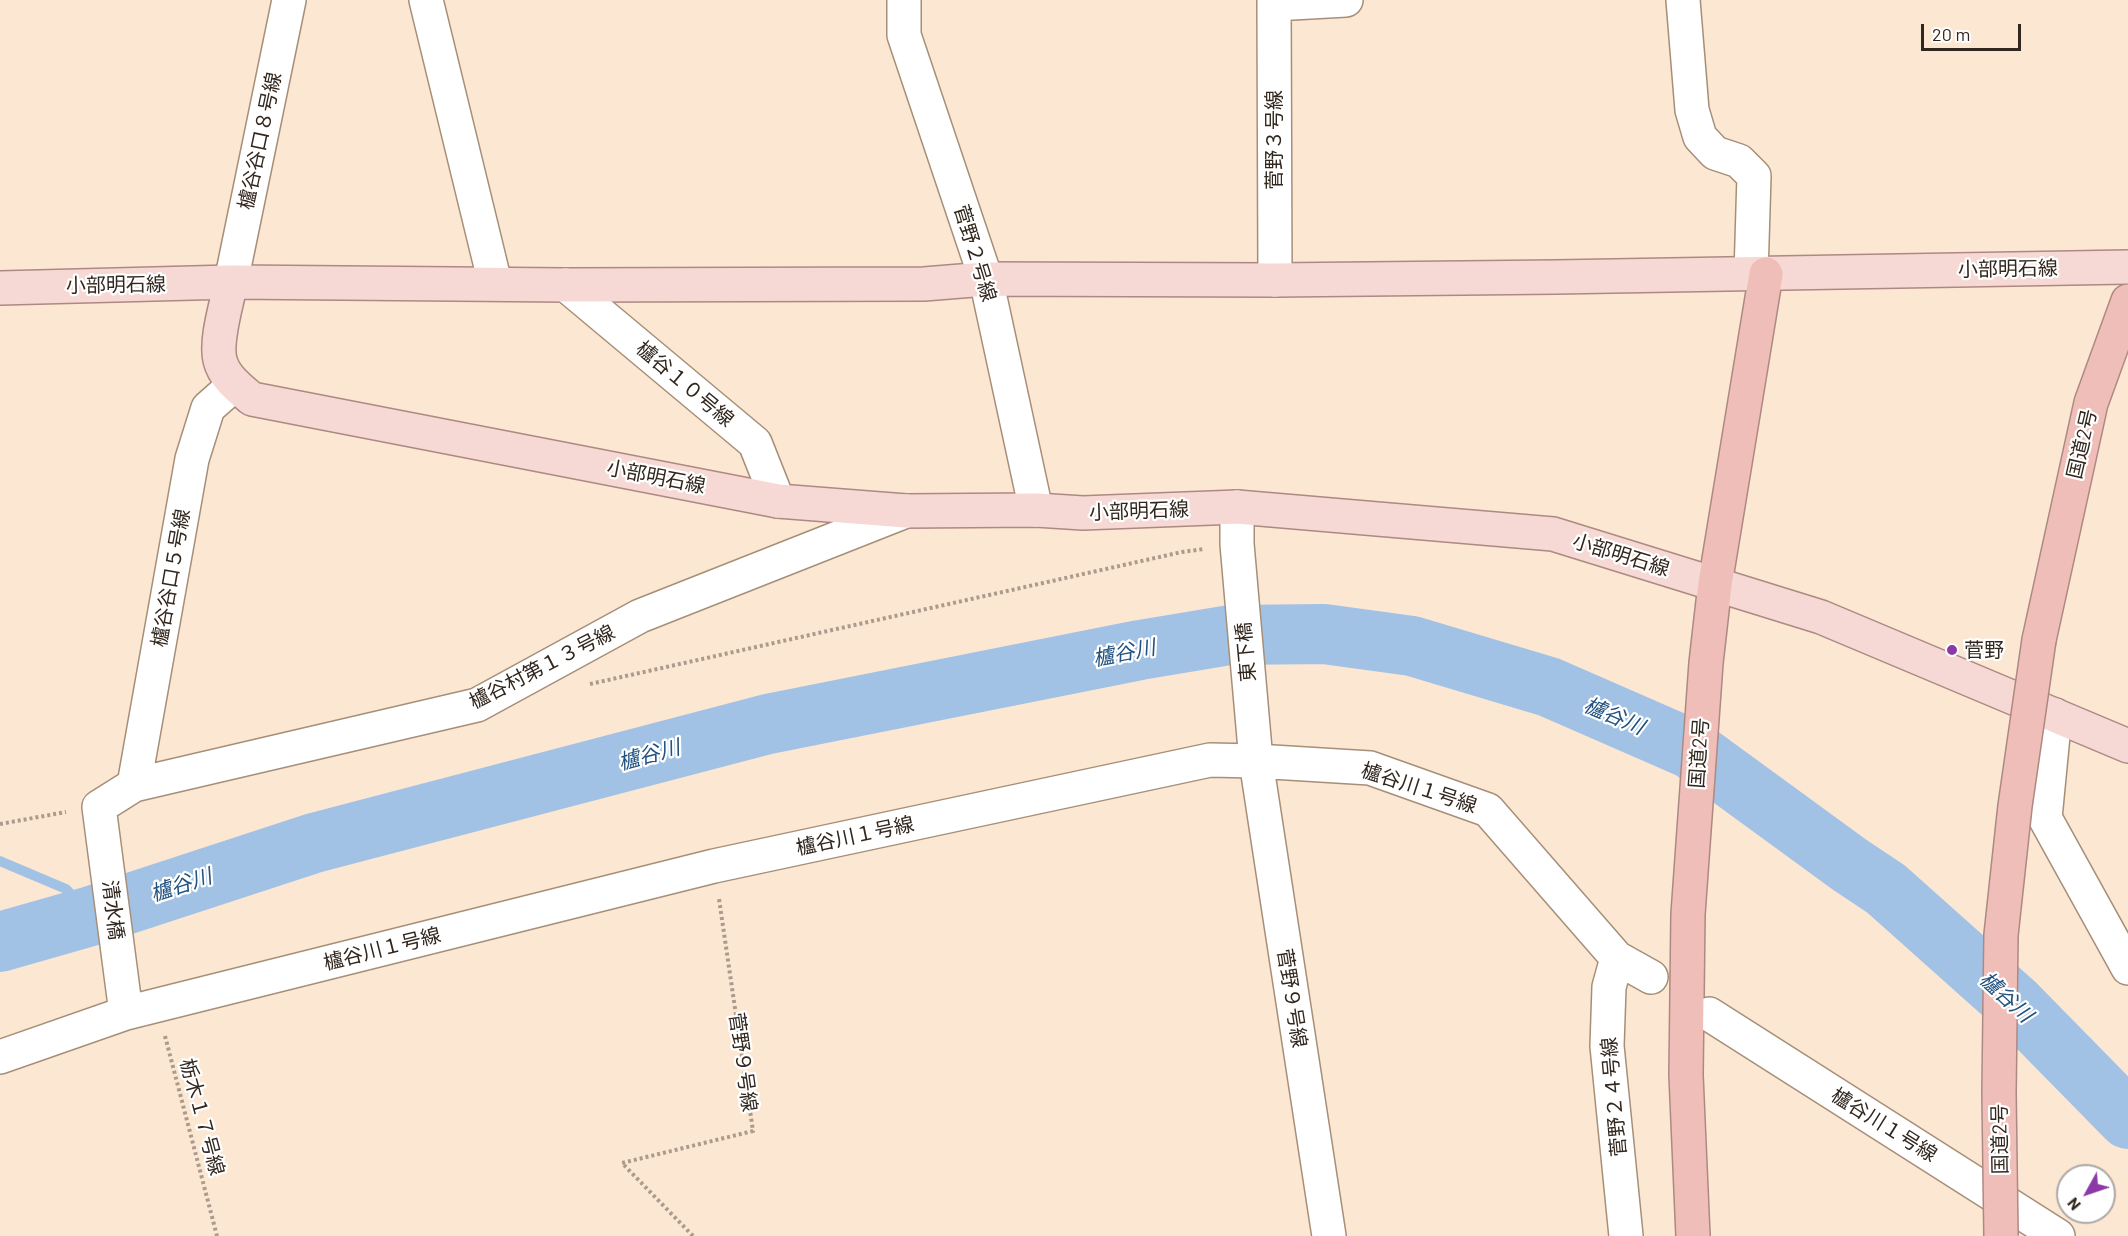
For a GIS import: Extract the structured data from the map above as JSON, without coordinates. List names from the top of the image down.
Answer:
{
  "streets": {
    "highway": ["国道2号"],
    "main road": ["小部明石線"],
    "street": [
      "菅野３号線",
      "櫨谷谷口８号線",
      "菅野２号線",
      "櫨谷１０号線",
      "櫨谷谷口５号線",
      "東下橋",
      "櫨谷村第１３号線",
      "櫨谷川１号線",
      "清水橋",
      "菅野９号線",
      "菅野２４号線"
    ],
    "path": ["栃木１７号線"]
  },
  "crossings": [
    ["菅野３号線", "小部明石線"],
    ["櫨谷谷口８号線", "小部明石線"],
    ["菅野２号線", "小部明石線"],
    ["小部明石線", "櫨谷１０号線"],
    ["小部明石線", "国道2号"],
    ["小部明石線", "櫨谷谷口５号線"],
    ["小部明石線", "東下橋"],
    ["小部明石線", "櫨谷村第１３号線"],
    ["櫨谷谷口５号線", "櫨谷村第１３号線"],
    ["東下橋", "櫨谷川１号線"],
    ["東下橋", "菅野９号線"],
    ["櫨谷村第１３号線", "清水橋"],
    ["櫨谷川１号線", "清水橋"],
    ["櫨谷川１号線", "菅野９号線"],
    ["櫨谷川１号線", "菅野２４号線"],
    ["櫨谷川１号線", "栃木１７号線"],
    ["清水橋", "栃木１７号線"]
  ],
  "water": ["櫨谷川"],
  "places": ["菅野"],
  "scale_bar": "20 m",
  "north": "bottom left"
}
